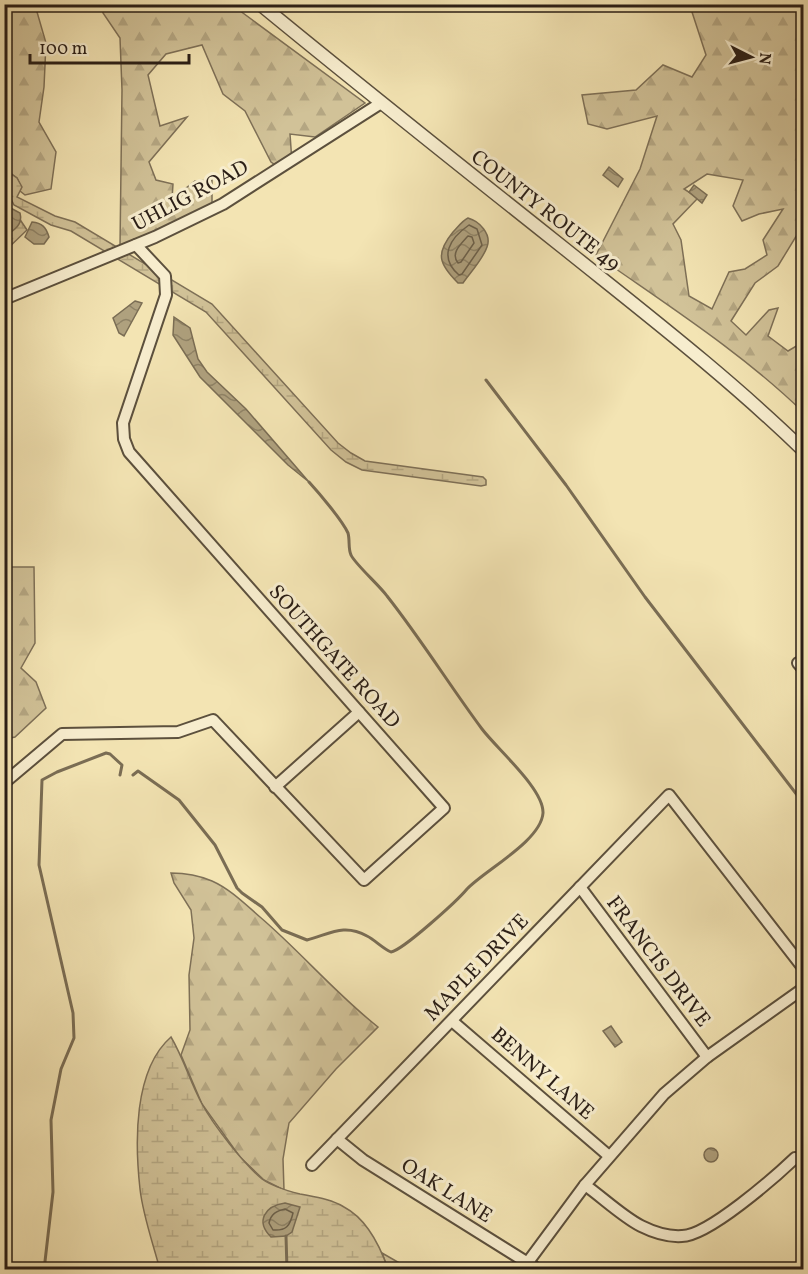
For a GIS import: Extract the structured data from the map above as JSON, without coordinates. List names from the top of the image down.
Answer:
{
  "streets": {
    "street": [
      "UHLIG ROAD",
      "COUNTY ROUTE 49",
      "SOUTHGATE ROAD",
      "FRANCIS DRIVE",
      "MAPLE DRIVE",
      "BENNY LANE",
      "OAK LANE"
    ]
  },
  "crossings": [
    ["UHLIG ROAD", "COUNTY ROUTE 49"],
    ["UHLIG ROAD", "SOUTHGATE ROAD"],
    ["FRANCIS DRIVE", "MAPLE DRIVE"],
    ["MAPLE DRIVE", "BENNY LANE"],
    ["MAPLE DRIVE", "OAK LANE"]
  ],
  "scale_bar": "100 m",
  "north": "right"
}
